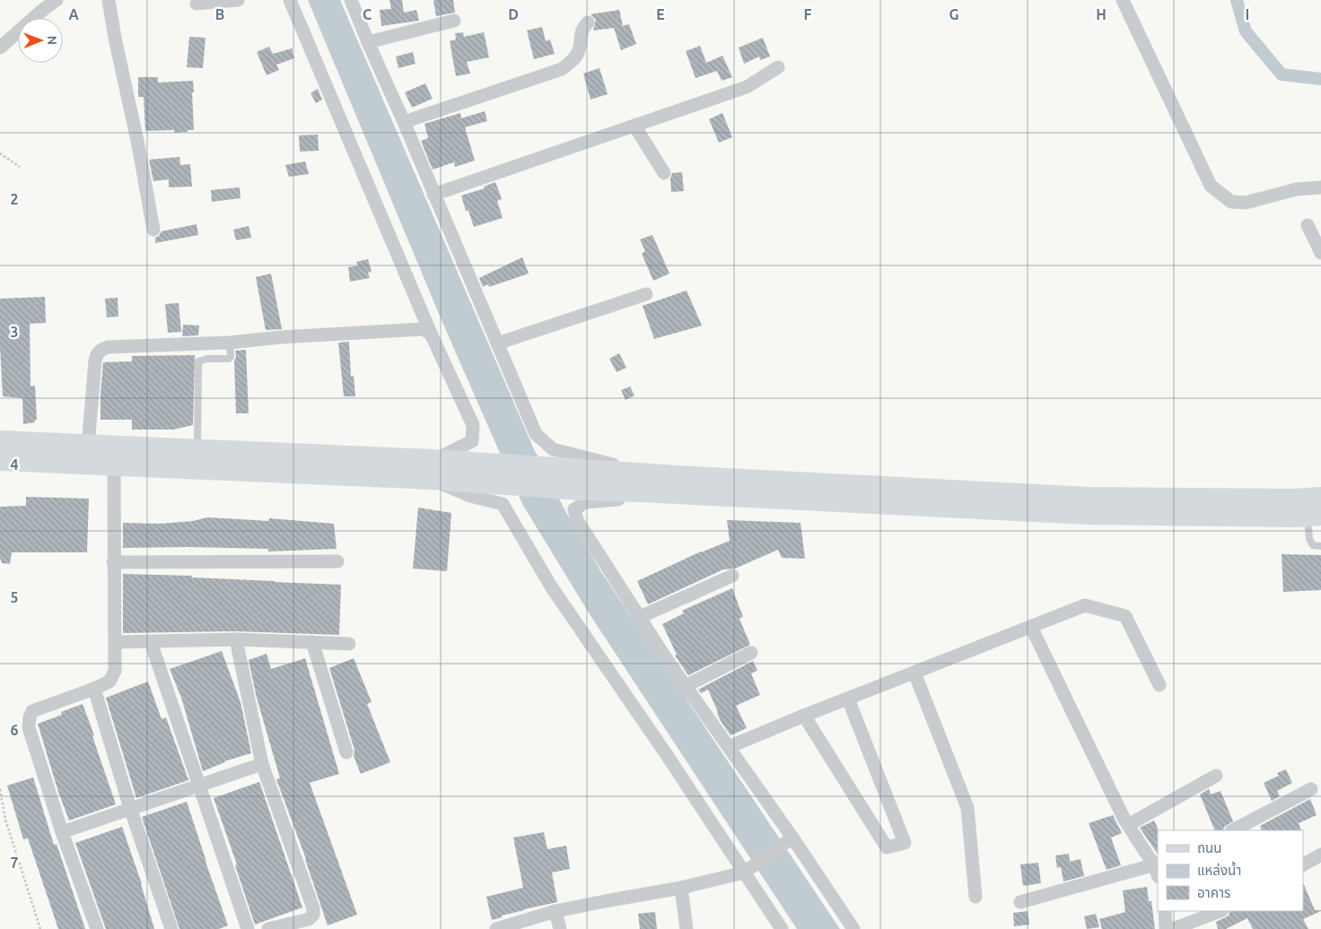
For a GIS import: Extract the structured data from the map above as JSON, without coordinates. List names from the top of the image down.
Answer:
{
  "legend": ["ถนน", "แหล่งน้ำ", "อาคาร"],
  "north": "right",
  "grid": {
    "columns": [
      "A",
      "B",
      "C",
      "D",
      "E",
      "F",
      "G",
      "H",
      "I"
    ],
    "rows": [
      "2",
      "3",
      "4",
      "5",
      "6",
      "7"
    ]
  }
}
